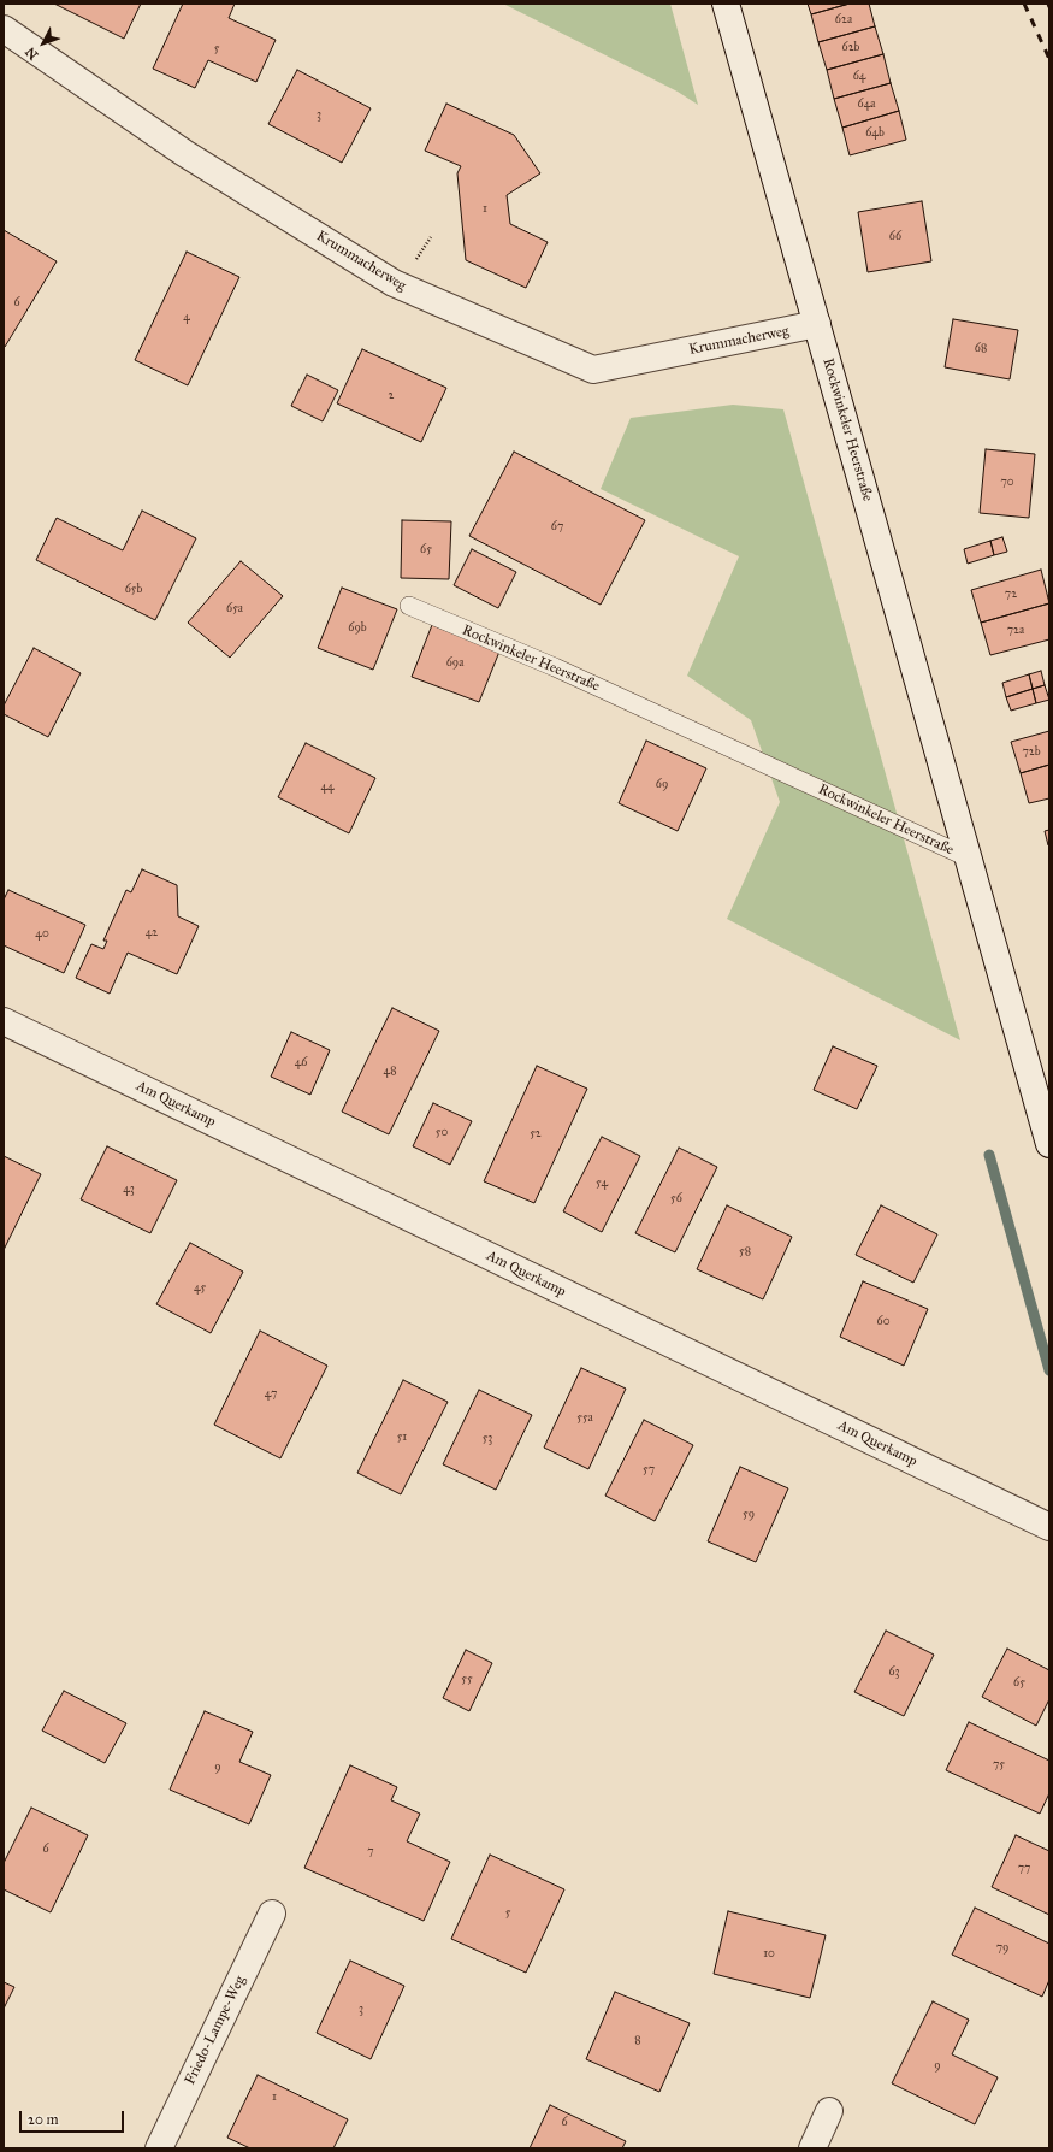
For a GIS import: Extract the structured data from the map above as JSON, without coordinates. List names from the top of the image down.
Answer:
{
  "streets": {
    "street": [
      "Krummacherweg",
      "Rockwinkeler Heerstraße",
      "Am Querkamp",
      "Friedo-Lampe-Weg"
    ]
  },
  "crossings": [
    ["Krummacherweg", "Rockwinkeler Heerstraße"]
  ],
  "house_numbers": [
    "62a",
    "62b",
    "5",
    "64",
    "64a",
    "3",
    "64b",
    "1",
    "66",
    "6",
    "4",
    "68",
    "2",
    "70",
    "67",
    "65",
    "65b",
    "72",
    "65a",
    "69b",
    "72a",
    "69a",
    "72b",
    "69",
    "44",
    "42",
    "40",
    "46",
    "48",
    "50",
    "52",
    "54",
    "43",
    "56",
    "58",
    "45",
    "60",
    "47",
    "55a",
    "51",
    "53",
    "57",
    "59",
    "63",
    "55",
    "65",
    "75",
    "9",
    "6",
    "7",
    "77",
    "5",
    "79",
    "10",
    "3",
    "8",
    "9",
    "1",
    "6"
  ],
  "scale_bar": "20 m",
  "north": "bottom left"
}
